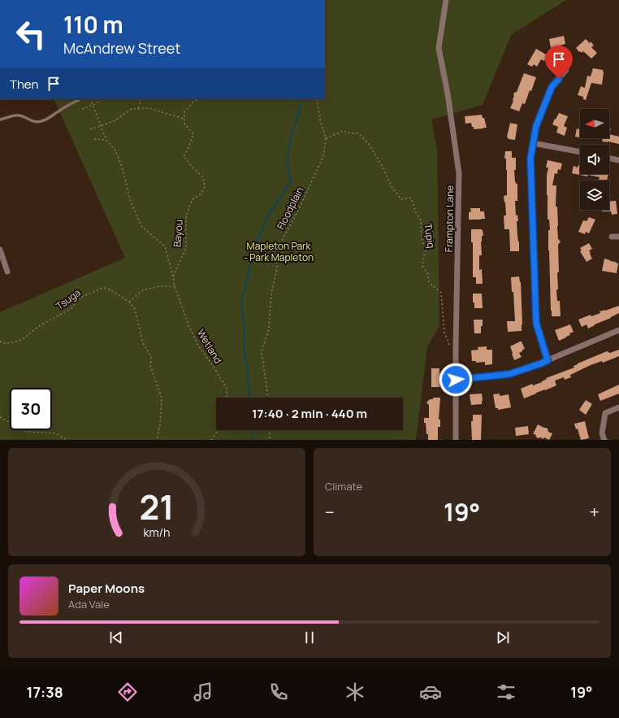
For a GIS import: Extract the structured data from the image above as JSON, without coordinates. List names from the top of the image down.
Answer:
{
  "streets": {
    "street": ["Frampton Lane"],
    "path": [
      "Floodplain",
      "Bayou",
      "Tupiq",
      "Tsuga",
      "Wetland"
    ]
  },
  "crossings": [
    ["Floodplain", "Tupiq"],
    ["Frampton Lane", "Tupiq"],
    ["Bayou", "Wetland"]
  ],
  "parks": ["Mapleton Park - Park Mapleton"],
  "north": "left",
  "page": {
    "turn": ["110 m", "McAndrew Street"],
    "then": "Then",
    "limit": "30",
    "trip": "17:40 · 2 min · 440 m",
    "tile": "Climate",
    "heat": ["−", "19°", "+"],
    "song": ["Paper Moons", "Ada Vale"],
    "tabs": ["17:38", "19°"],
    "gauge": ["21", "km/h"]
  }
}
